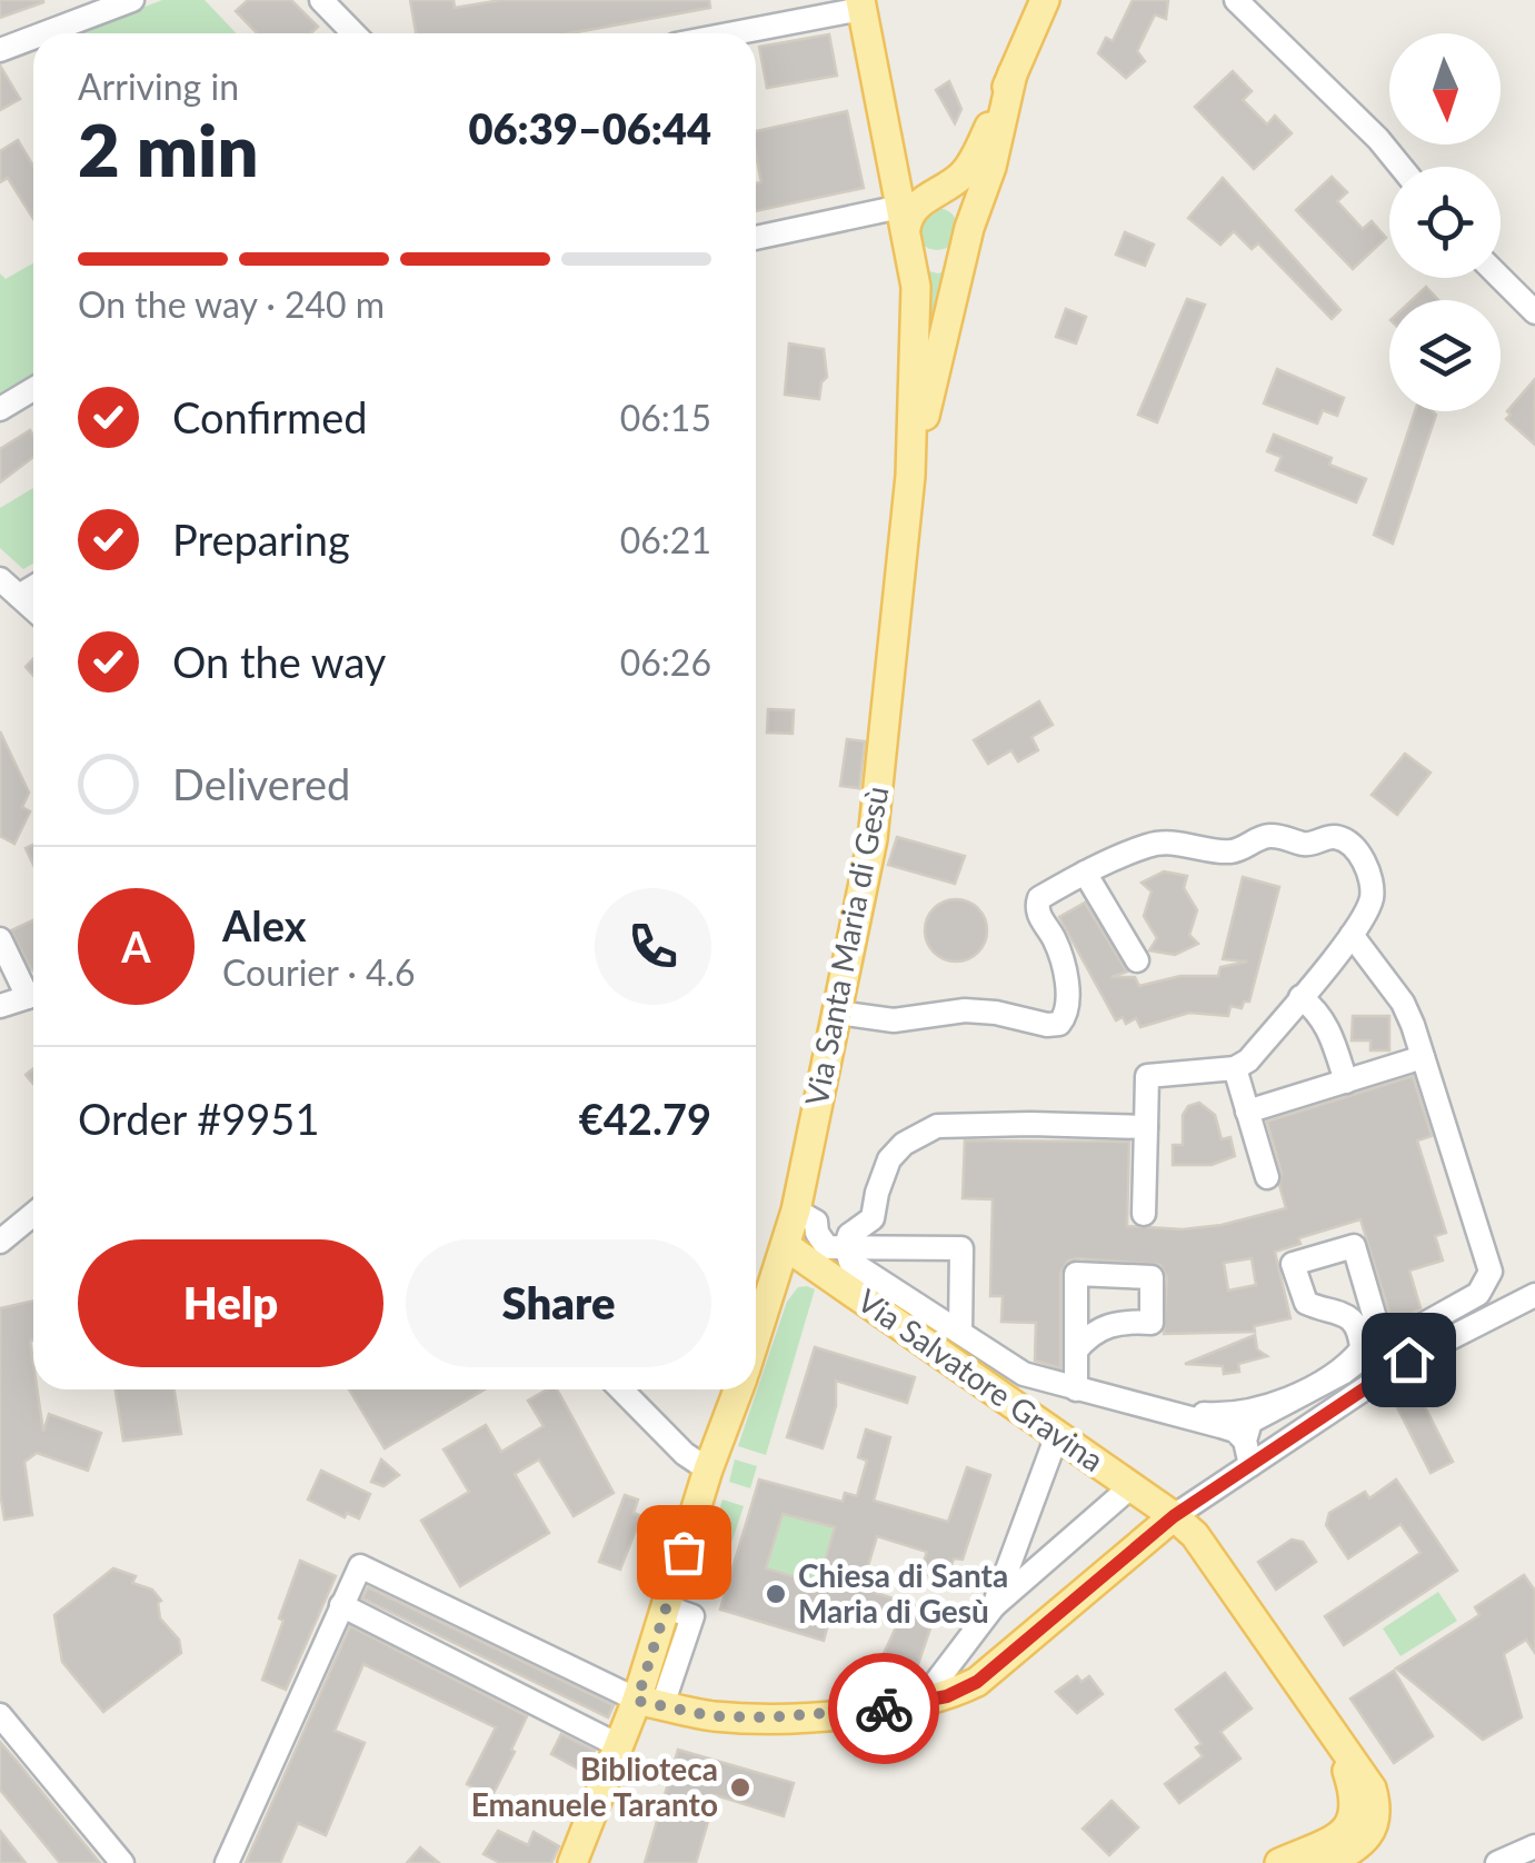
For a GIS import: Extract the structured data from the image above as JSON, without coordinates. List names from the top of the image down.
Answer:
{
  "streets": {
    "main road": ["Via Santa Maria di Gesù", "Via Salvatore Gravina"]
  },
  "crossings": [
    ["Via Santa Maria di Gesù", "Via Salvatore Gravina"]
  ],
  "places": ["Chiesa di Santa Maria di Gesù", "Biblioteca Emanuele Taranto"],
  "north": "bottom",
  "page": {
    "heading": ["2 min", "Arriving in", "06:39–06:44"],
    "panel": [
      "Alex",
      "Courier · 4.6",
      "Order #9951",
      "€42.79"
    ],
    "bar": "On the way · 240 m",
    "list": [
      ["Confirmed", "06:15"],
      ["Preparing", "06:21"],
      ["On the way", "06:26"],
      "Delivered"
    ],
    "round": "A",
    "buttons": ["Help", "Share"]
  }
}
